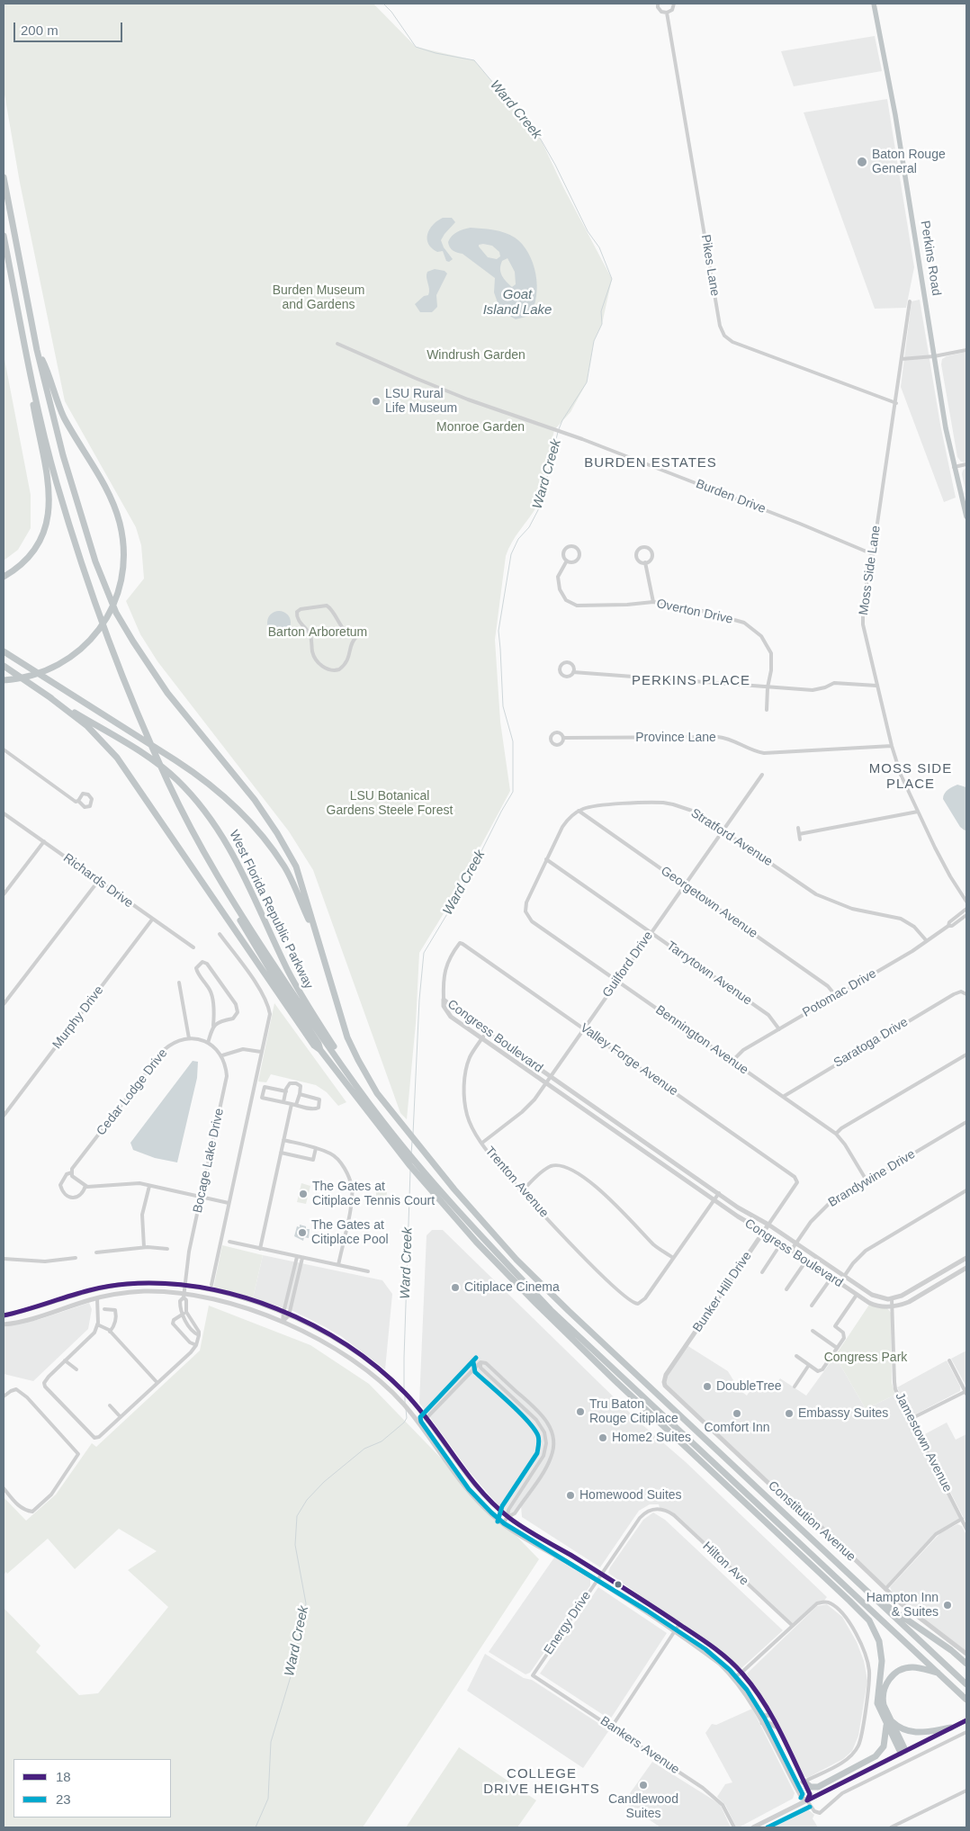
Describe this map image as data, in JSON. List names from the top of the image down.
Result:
{
  "streets": {
    "highway": ["West Florida Republic Parkway"],
    "main road": ["Perkins Road"],
    "street": [
      "Pikes Lane",
      "Burden Drive",
      "Moss Side Lane",
      "Overton Drive",
      "Province Lane",
      "Stratford Avenue",
      "Richards Drive",
      "Georgetown Avenue",
      "Guilford Drive",
      "Tarrytown Avenue",
      "Potomac Drive",
      "Murphy Drive",
      "Congress Boulevard",
      "Bennington Avenue",
      "Saratoga Drive",
      "Valley Forge Avenue",
      "Cedar Lodge Drive",
      "Bocage Lake Drive",
      "Brandywine Drive",
      "Trenton Avenue",
      "Bunker Hill Drive",
      "Jamestown Avenue",
      "Constitution Avenue",
      "Hilton Ave",
      "Energy Drive",
      "Bankers Avenue"
    ]
  },
  "crossings": [
    ["Pikes Lane", "Moss Side Lane"],
    ["Burden Drive", "Moss Side Lane"],
    ["Moss Side Lane", "Province Lane"],
    ["Stratford Avenue", "Georgetown Avenue"],
    ["Stratford Avenue", "Guilford Drive"],
    ["Stratford Avenue", "Potomac Drive"],
    ["Richards Drive", "Murphy Drive"],
    ["Georgetown Avenue", "Guilford Drive"],
    ["Georgetown Avenue", "Potomac Drive"],
    ["Guilford Drive", "Tarrytown Avenue"],
    ["Guilford Drive", "Congress Boulevard"],
    ["Guilford Drive", "Bennington Avenue"],
    ["Guilford Drive", "Valley Forge Avenue"],
    ["Guilford Drive", "Trenton Avenue"],
    ["Tarrytown Avenue", "Potomac Drive"],
    ["Tarrytown Avenue", "Bennington Avenue"],
    ["Potomac Drive", "Bennington Avenue"],
    ["Congress Boulevard", "Valley Forge Avenue"],
    ["Congress Boulevard", "Brandywine Drive"],
    ["Congress Boulevard", "Trenton Avenue"],
    ["Congress Boulevard", "Bunker Hill Drive"],
    ["Congress Boulevard", "Jamestown Avenue"],
    ["Bennington Avenue", "Saratoga Drive"],
    ["Bennington Avenue", "Brandywine Drive"],
    ["Valley Forge Avenue", "Bunker Hill Drive"],
    ["Bunker Hill Drive", "Constitution Avenue"],
    ["Hilton Ave", "Energy Drive"],
    ["Energy Drive", "Bankers Avenue"]
  ],
  "districts": [
    "BURDEN ESTATES",
    "PERKINS PLACE",
    "MOSS SIDE PLACE",
    "COLLEGE DRIVE HEIGHTS"
  ],
  "water": ["Ward Creek", "Goat Island Lake"],
  "parks": [
    "Burden Museum and Gardens",
    "Windrush Garden",
    "Monroe Garden",
    "Barton Arboretum",
    "LSU Botanical Gardens Steele Forest",
    "Congress Park"
  ],
  "places": [
    "Baton Rouge General",
    "LSU Rural Life Museum",
    "The Gates at Citiplace Tennis Court",
    "The Gates at Citiplace Pool",
    "Citiplace Cinema",
    "DoubleTree",
    "Tru Baton Rouge Citiplace",
    "Comfort Inn",
    "Embassy Suites",
    "Home2 Suites",
    "Homewood Suites",
    "Hampton Inn & Suites",
    "Candlewood Suites"
  ],
  "lines": ["transit line 18", "transit line 23"],
  "legend": ["18", "23"],
  "scale_bar": "200 m"
}
